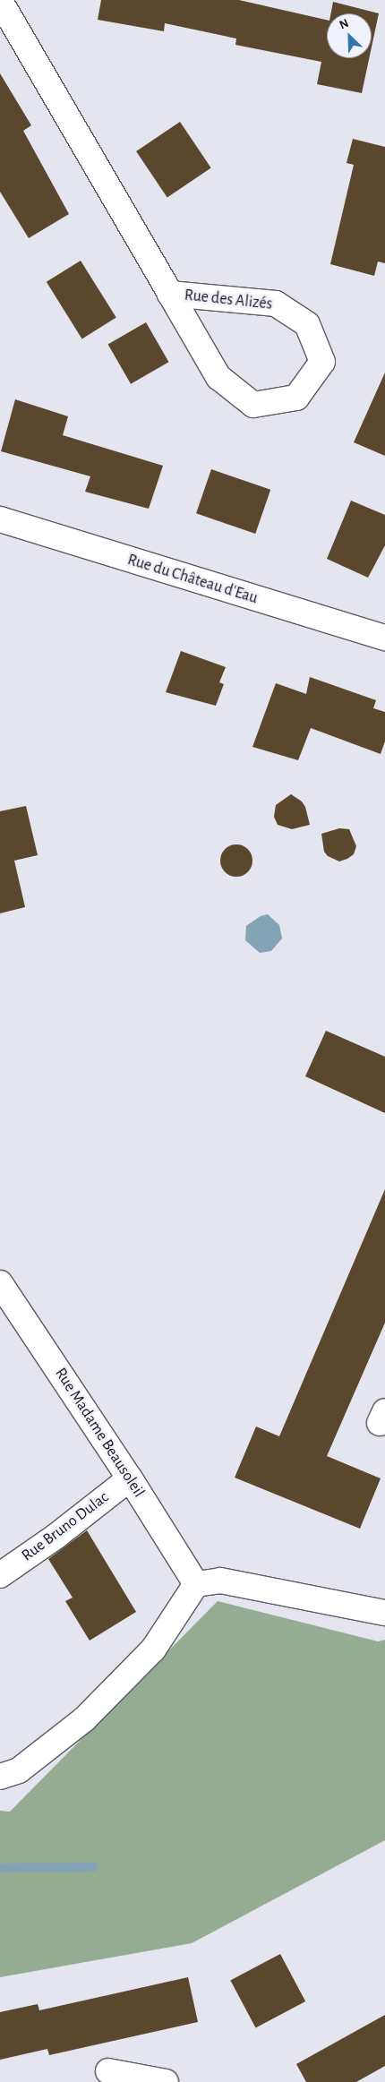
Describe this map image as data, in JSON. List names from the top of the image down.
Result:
{
  "streets": {
    "street": [
      "Rue des Alizés",
      "Rue du Château d'Eau",
      "Rue Madame Beausoleil",
      "Rue Bruno Dulac"
    ]
  },
  "crossings": [
    ["Rue Madame Beausoleil", "Rue Bruno Dulac"]
  ],
  "north": "top left"
}
